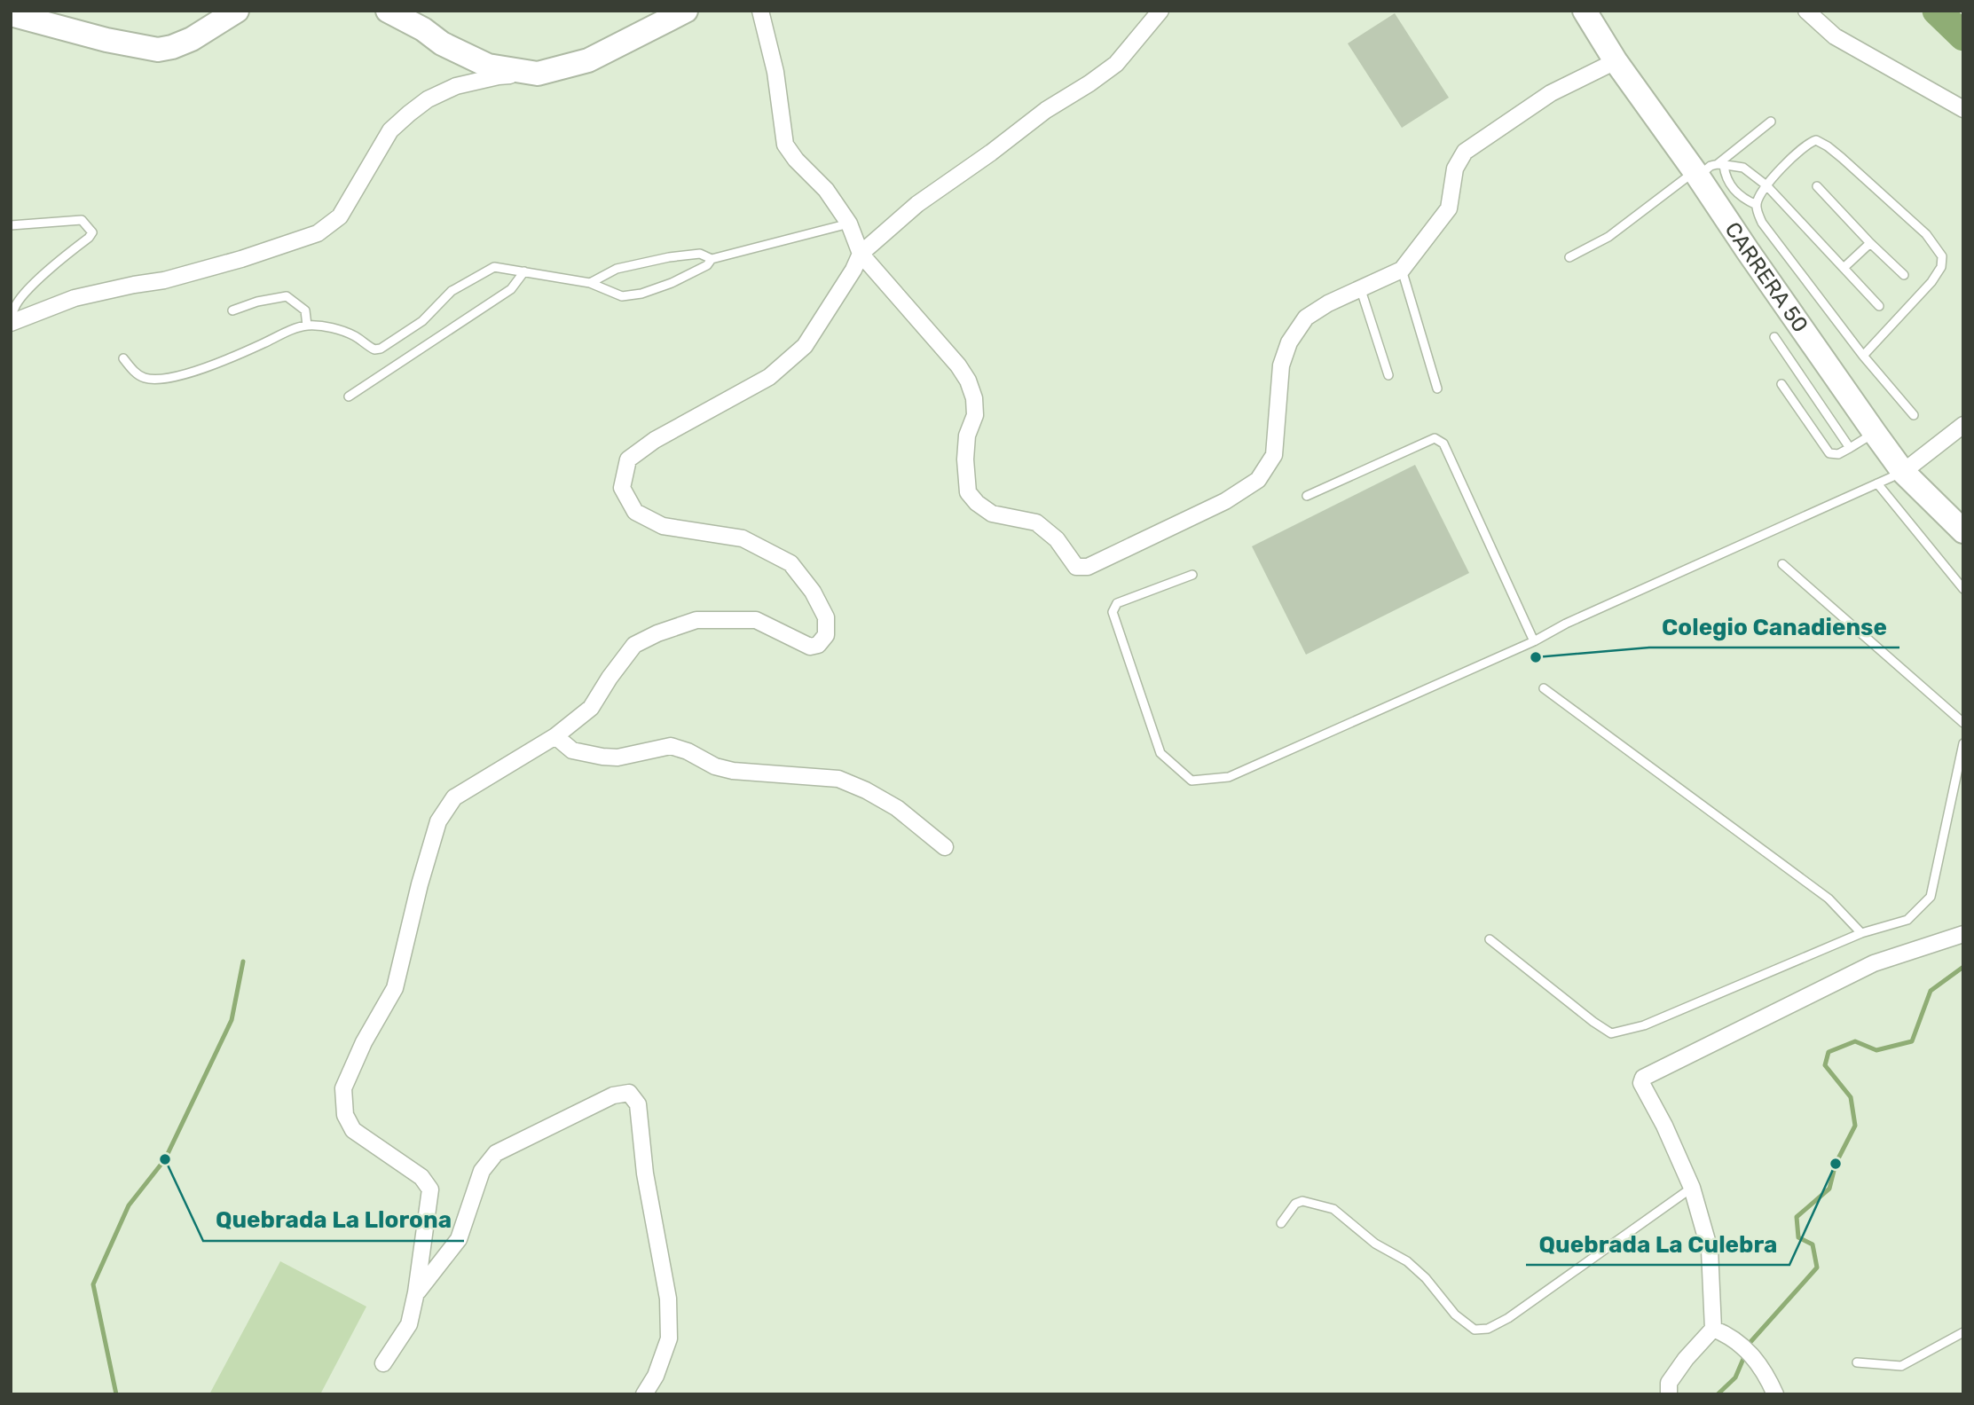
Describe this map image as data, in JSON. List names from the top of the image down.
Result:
{
  "streets": {
    "main road": ["CARRERA 50"]
  },
  "places": ["Colegio Canadiense", "Quebrada La Llorona", "Quebrada La Culebra"]
}
